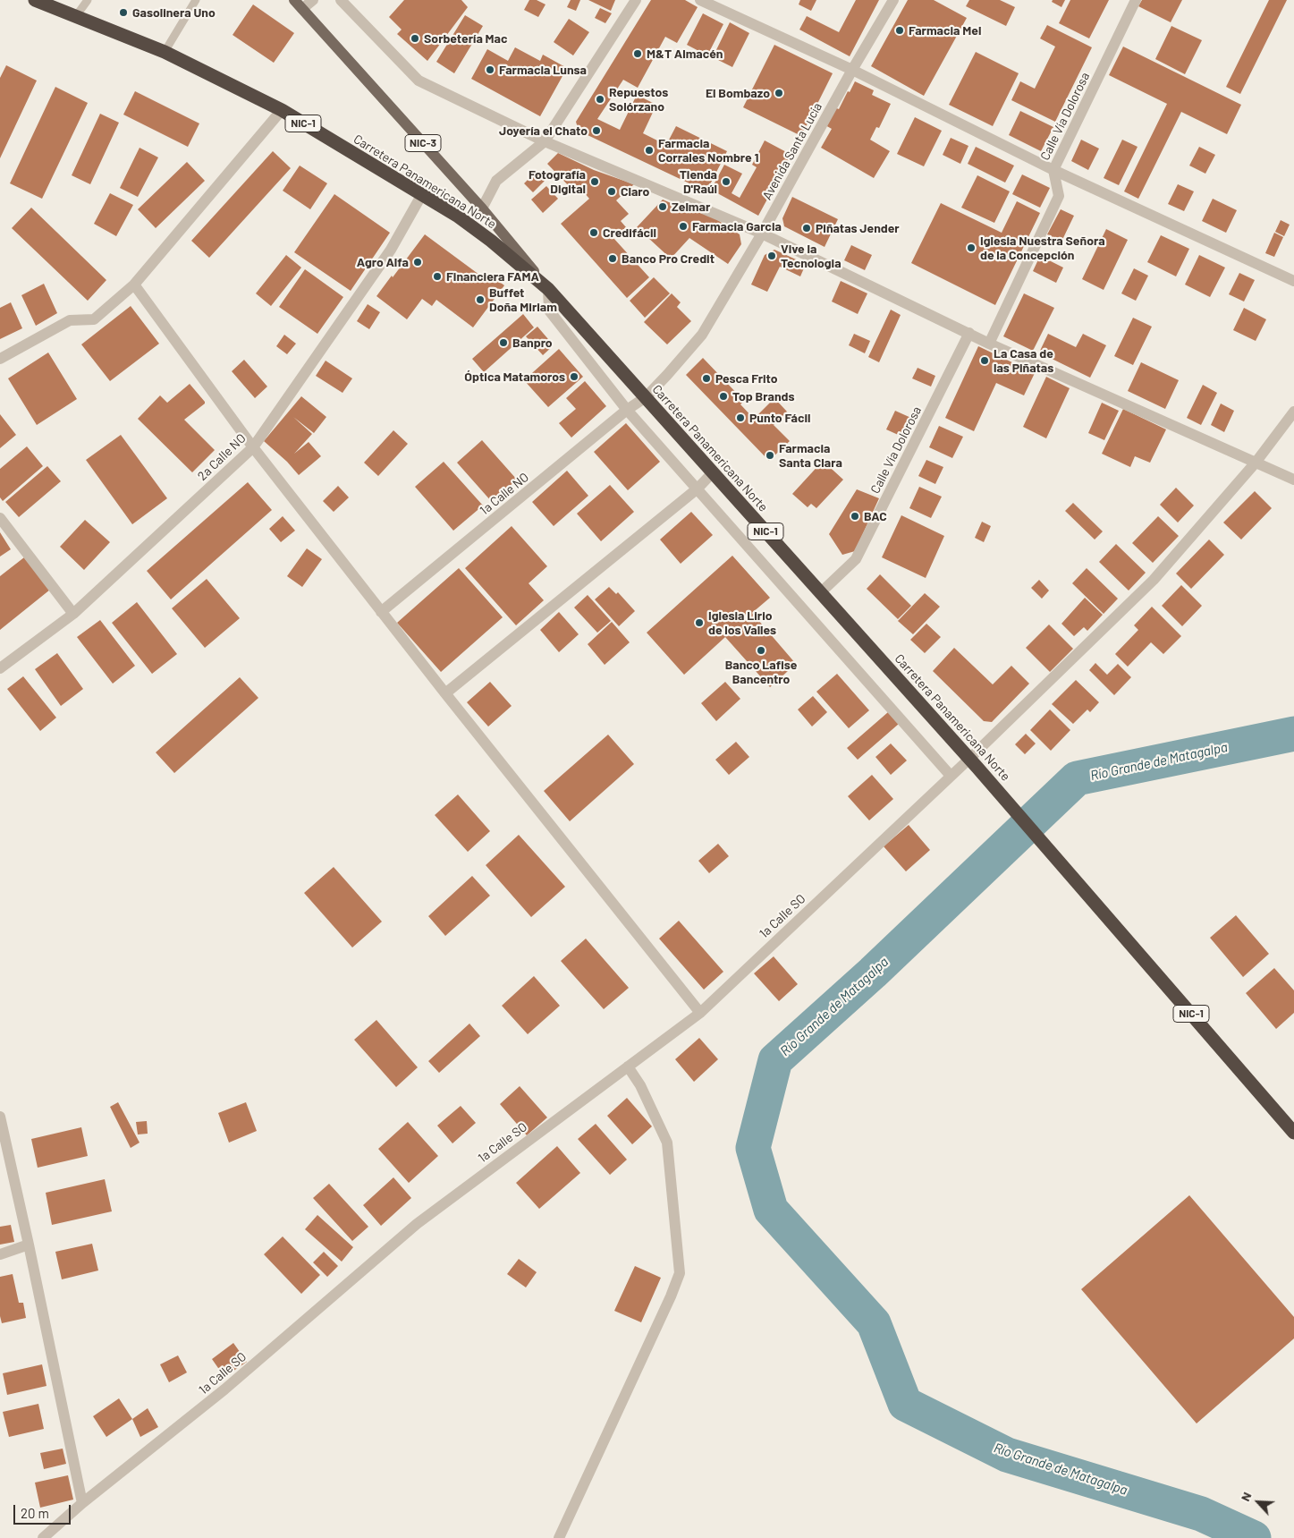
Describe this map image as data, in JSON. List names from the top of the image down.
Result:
{
  "streets": {
    "highway": ["NIC-1", "Carretera Panamericana Norte"],
    "main road": ["NIC-3"],
    "street": [
      "Calle Vía Dolorosa",
      "Avenida Santa Lucía",
      "2a Calle NO",
      "1a Calle NO",
      "1a Calle SO"
    ]
  },
  "crossings": [
    ["Calle Vía Dolorosa", "Carretera Panamericana Norte"],
    ["NIC-3", "Carretera Panamericana Norte"],
    ["Avenida Santa Lucía", "Carretera Panamericana Norte"],
    ["Avenida Santa Lucía", "1a Calle NO"],
    ["Carretera Panamericana Norte", "2a Calle NO"],
    ["Carretera Panamericana Norte", "1a Calle NO"],
    ["Carretera Panamericana Norte", "1a Calle SO"]
  ],
  "water": ["Río Grande de Matagalpa"],
  "places": [
    "Gasolinera Uno",
    "Farmacia Mel",
    "Sorbetería Mac",
    "M&T Almacén",
    "Farmacia Lunsa",
    "El Bombazo",
    "Repuestos Solórzano",
    "Joyería el Chato",
    "Farmacia Corrales Nombre 1",
    "Fotografía Digital",
    "Tienda D'Raúl",
    "Claro",
    "Zelmar",
    "Farmacia Garcia",
    "Piñatas Jender",
    "Credifácil",
    "Iglesia Nuestra Señora de la Concepción",
    "Vive la Tecnologia",
    "Banco Pro Credit",
    "Agro Alfa",
    "Financiera FAMA",
    "Buffet Doña Miriam",
    "Banpro",
    "La Casa de las Piñatas",
    "Óptica Matamoros",
    "Pesca Frito",
    "Top Brands",
    "Punto Fácil",
    "Farmacia Santa Clara",
    "BAC",
    "Iglesia Lirio de los Valles",
    "Banco Lafise Bancentro"
  ],
  "scale_bar": "20 m",
  "north": "top left"
}
